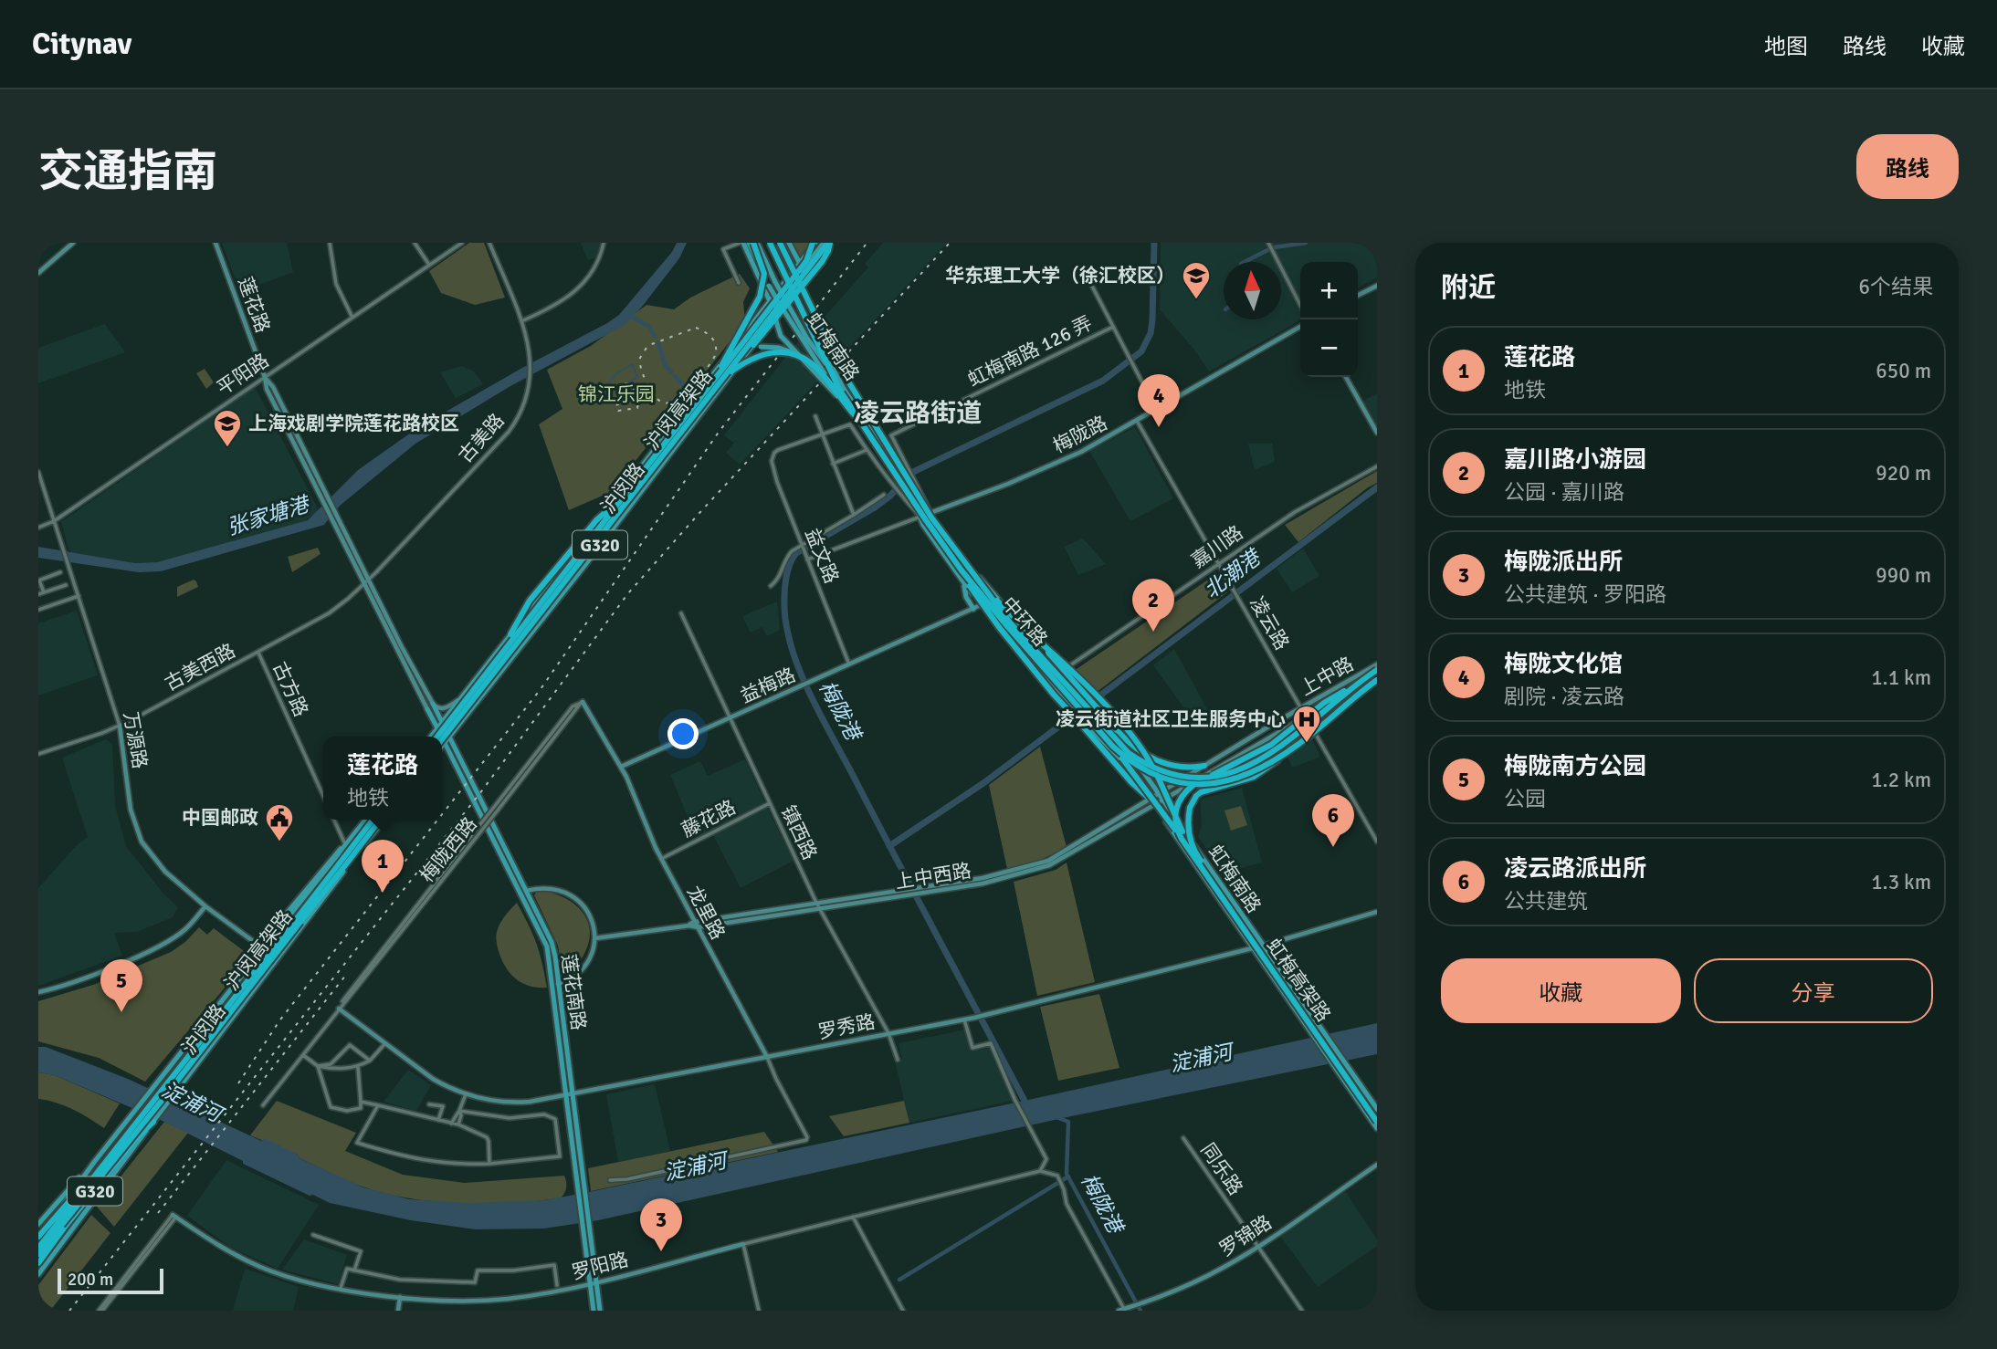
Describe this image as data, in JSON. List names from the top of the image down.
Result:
{
  "streets": {
    "highway": [
      "沪闵高架路",
      "沪闵路",
      "G320",
      "中环路",
      "虹梅高架路"
    ],
    "main road": ["虹梅南路", "莲花南路"],
    "street": [
      "莲花路",
      "虹梅南路 126 弄",
      "平阳路",
      "梅陇路",
      "古美路",
      "嘉川路",
      "益文路",
      "凌云路",
      "古美西路",
      "上中路",
      "益梅路",
      "古方路",
      "万源路",
      "藤花路",
      "镇西路",
      "梅陇西路",
      "上中西路",
      "龙里路",
      "罗秀路",
      "同乐路",
      "罗锦路",
      "罗阳路"
    ]
  },
  "crossings": [
    ["莲花路", "平阳路"],
    ["莲花路", "古美路"],
    ["莲花路", "古美西路"],
    ["莲花路", "莲花南路"],
    ["虹梅南路", "虹梅南路 126 弄"],
    ["虹梅南路", "梅陇路"],
    ["虹梅南路", "嘉川路"],
    ["虹梅南路", "中环路"],
    ["虹梅南路", "上中路"],
    ["虹梅南路", "益梅路"],
    ["虹梅南路", "上中西路"],
    ["虹梅南路", "罗秀路"],
    ["虹梅南路 126 弄", "梅陇路"],
    ["平阳路", "万源路"],
    ["沪闵高架路", "沪闵路"],
    ["梅陇路", "凌云路"],
    ["古美路", "古美西路"],
    ["沪闵路", "万源路"],
    ["沪闵路", "莲花南路"],
    ["嘉川路", "凌云路"],
    ["益文路", "益梅路"],
    ["中环路", "上中路"],
    ["中环路", "益梅路"],
    ["凌云路", "上中路"],
    ["古美西路", "古方路"],
    ["古美西路", "万源路"],
    ["上中路", "上中西路"],
    ["益梅路", "镇西路"],
    ["益梅路", "龙里路"],
    ["藤花路", "镇西路"],
    ["藤花路", "龙里路"],
    ["镇西路", "上中西路"],
    ["镇西路", "罗秀路"],
    ["梅陇西路", "龙里路"],
    ["梅陇西路", "罗秀路"],
    ["上中西路", "龙里路"],
    ["龙里路", "罗秀路"],
    ["莲花南路", "罗秀路"],
    ["莲花南路", "罗阳路"],
    ["同乐路", "罗锦路"]
  ],
  "districts": ["凌云路街道"],
  "water": [
    "张家塘港",
    "北潮港",
    "梅陇港",
    "淀浦河"
  ],
  "parks": ["锦江乐园"],
  "places": {
    "school or university": ["华东理工大学（徐汇校区）", "上海戏剧学院莲花路校区"],
    "hospital": ["凌云街道社区卫生服务中心"],
    "public building": ["中国邮政"]
  },
  "scale_bar": "200 m",
  "north": "top",
  "page": {
    "header": "Citynav",
    "nav": ["地图", "路线", "收藏"],
    "title": "交通指南",
    "buttons": [
      "路线",
      ["收藏", "分享"]
    ],
    "heading": ["附近", "6个结果"],
    "map_buttons": ["+", "−"],
    "list": [
      {
        "mark": "1",
        "name": "莲花路",
        "note": "地铁",
        "value": "650 m"
      },
      {
        "mark": "2",
        "name": "嘉川路小游园",
        "note": "公园 · 嘉川路",
        "value": "920 m"
      },
      {
        "mark": "3",
        "name": "梅陇派出所",
        "note": "公共建筑 · 罗阳路",
        "value": "990 m"
      },
      {
        "mark": "4",
        "name": "梅陇文化馆",
        "note": "剧院 · 凌云路",
        "value": "1.1 km"
      },
      {
        "mark": "5",
        "name": "梅陇南方公园",
        "note": "公园",
        "value": "1.2 km"
      },
      {
        "mark": "6",
        "name": "凌云路派出所",
        "note": "公共建筑",
        "value": "1.3 km"
      }
    ],
    "pins": [
      "4",
      "2",
      "6",
      "1",
      "5",
      "3"
    ],
    "popup": ["莲花路", "地铁"],
    "scale": "200 m"
  }
}
